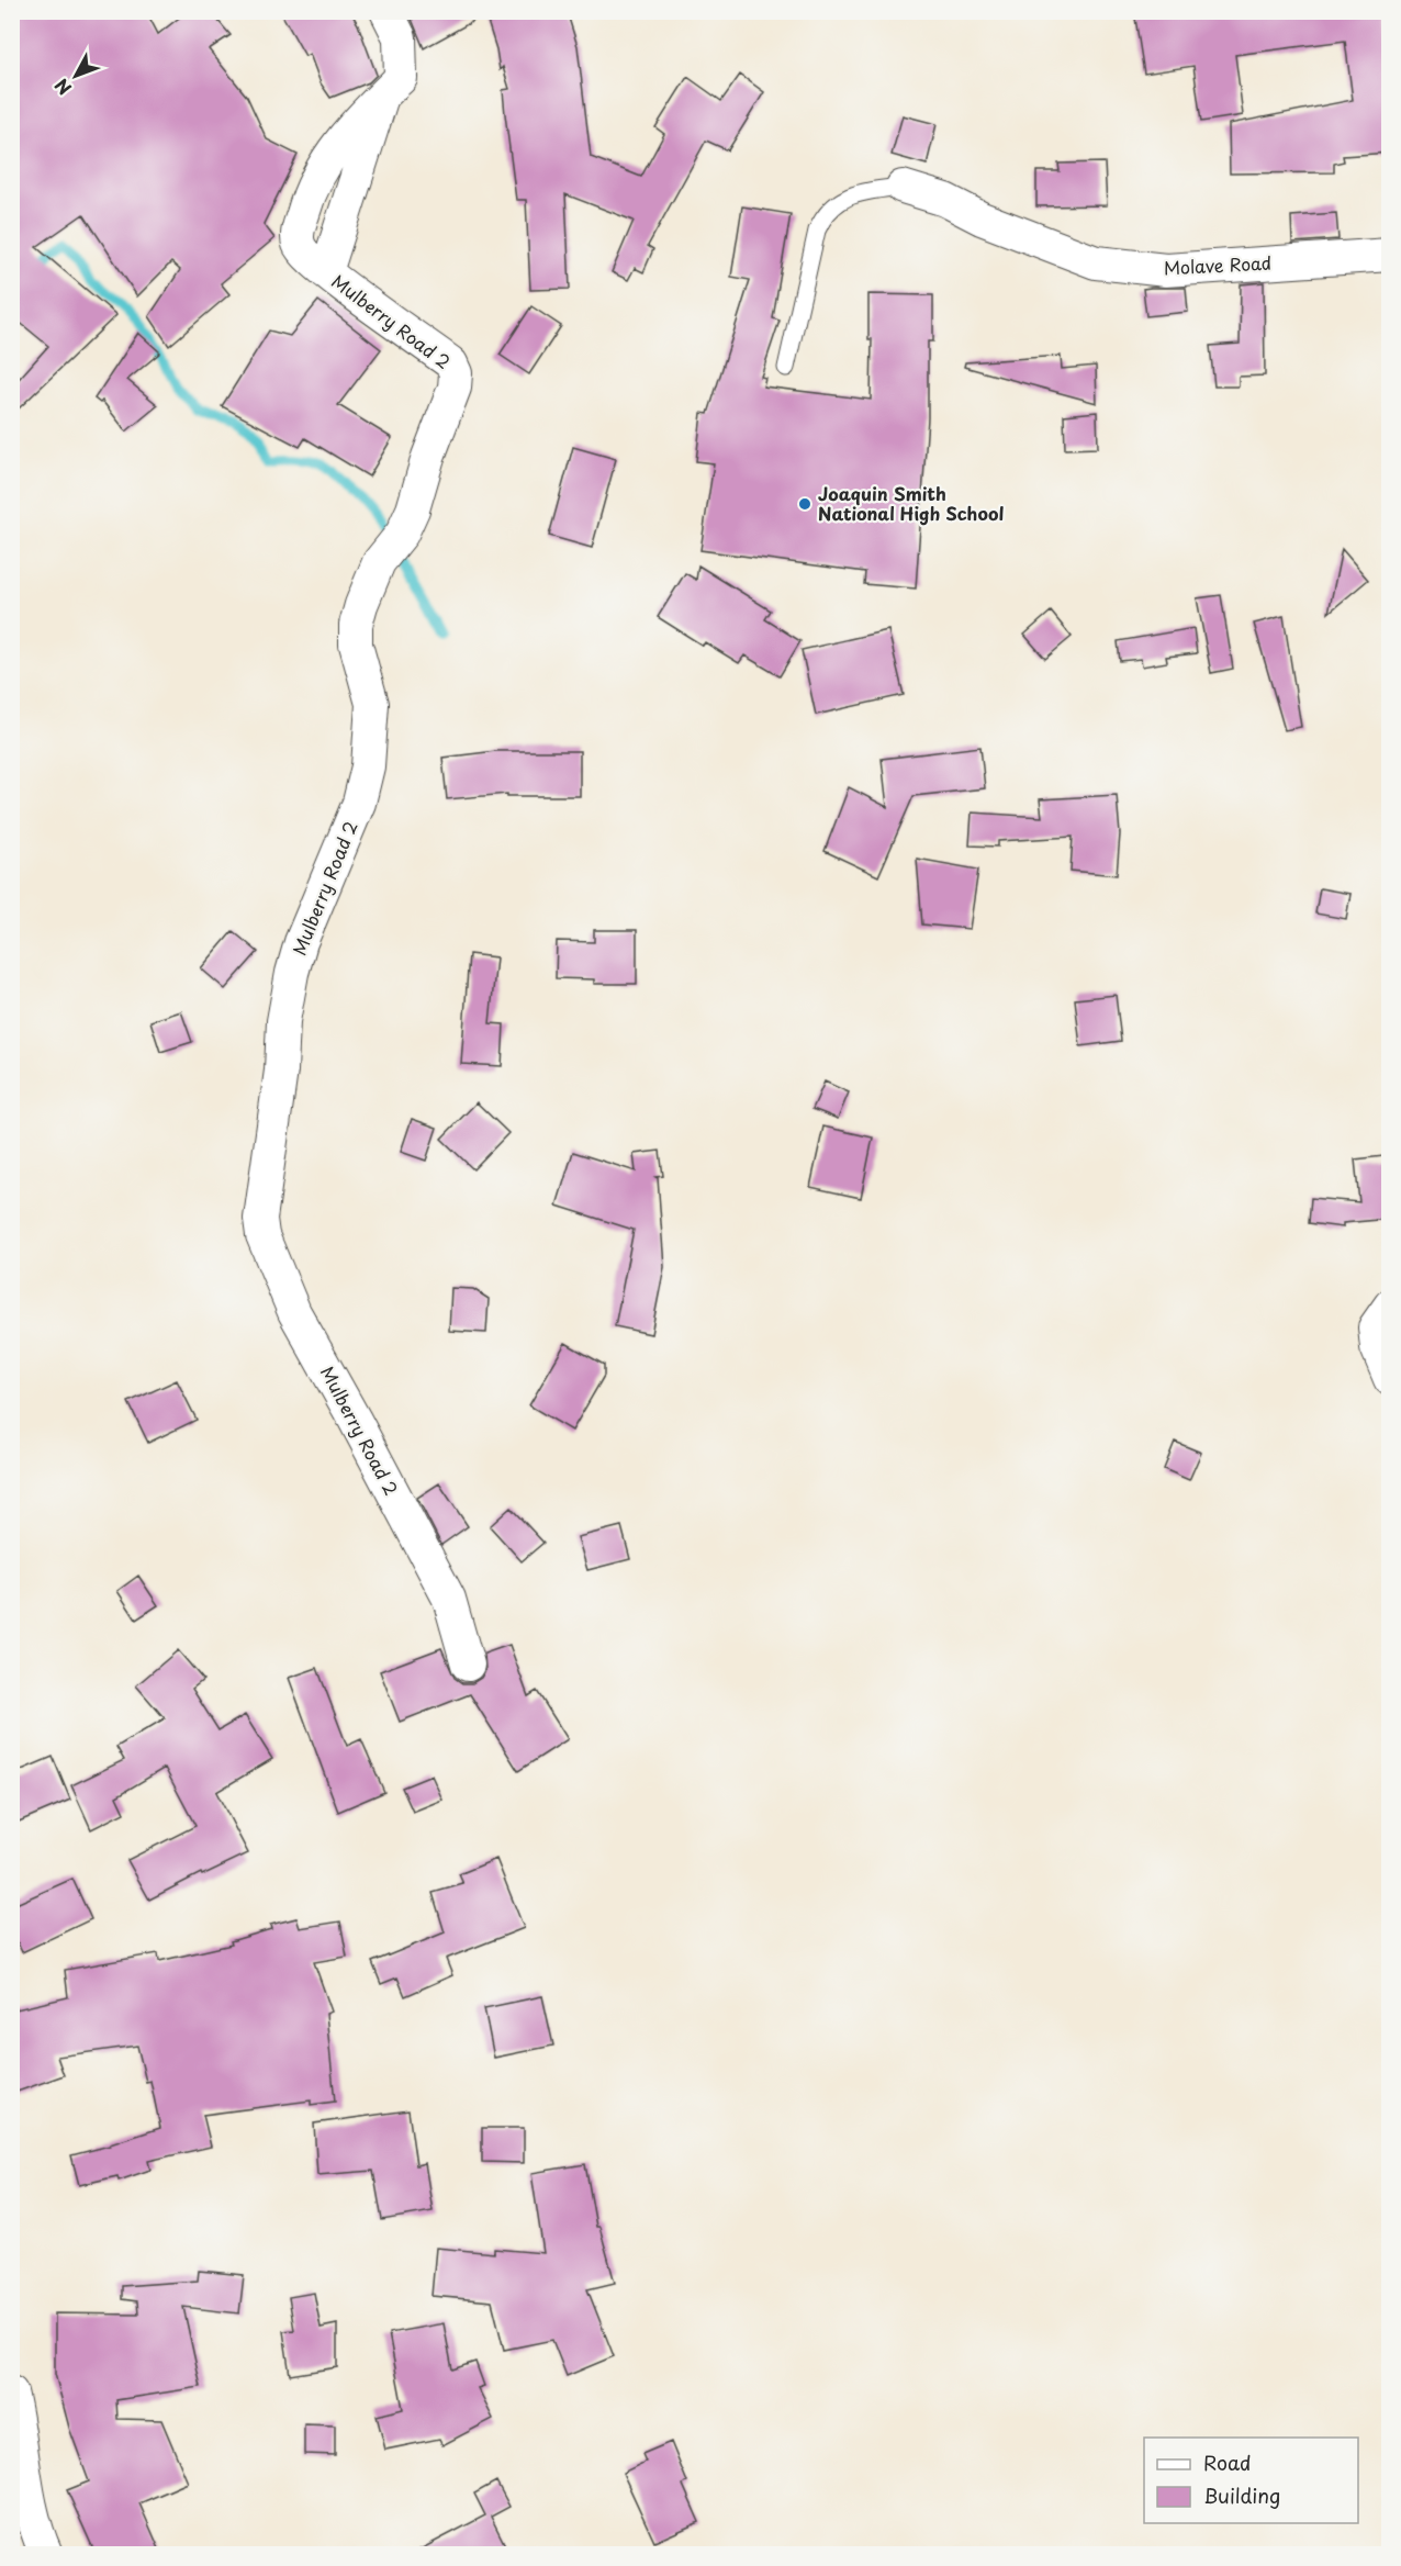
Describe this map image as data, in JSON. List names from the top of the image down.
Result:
{
  "streets": {
    "street": ["Molave Road", "Mulberry Road 2"]
  },
  "places": ["Joaquin Smith National High School"],
  "legend": ["Road", "Building"],
  "north": "bottom left"
}
